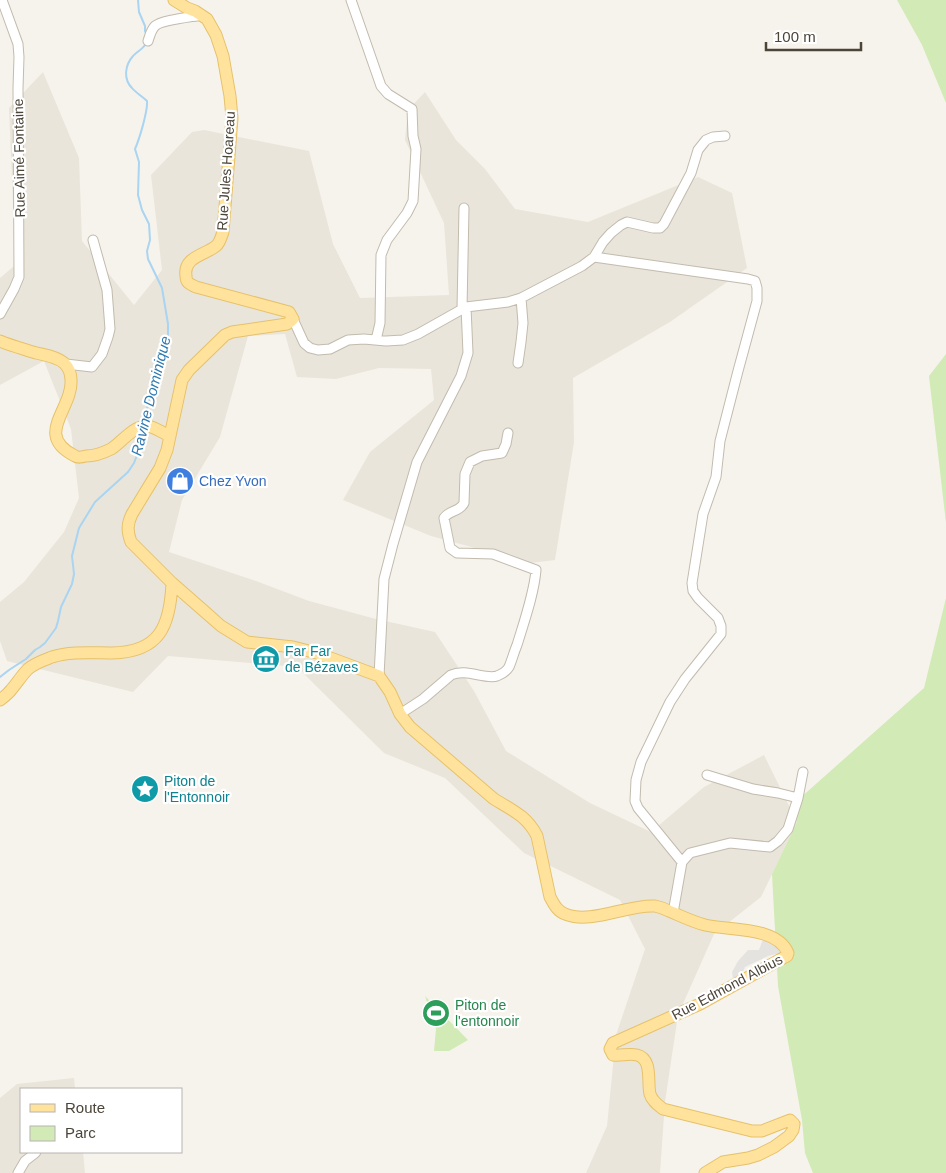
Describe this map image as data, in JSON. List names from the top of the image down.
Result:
{
  "streets": {
    "main road": ["Rue Jules Hoareau", "Rue Edmond Albius"],
    "street": ["Rue Aimé Fontaine"]
  },
  "water": ["Ravine Dominique"],
  "places": {
    "shop": ["Chez Yvon"],
    "museum": ["Far Far de Bézaves"],
    "place": ["Piton de l'Entonnoir"],
    "sports": ["Piton de l'entonnoir"]
  },
  "legend": ["Route", "Parc"],
  "scale_bar": "100 m"
}
